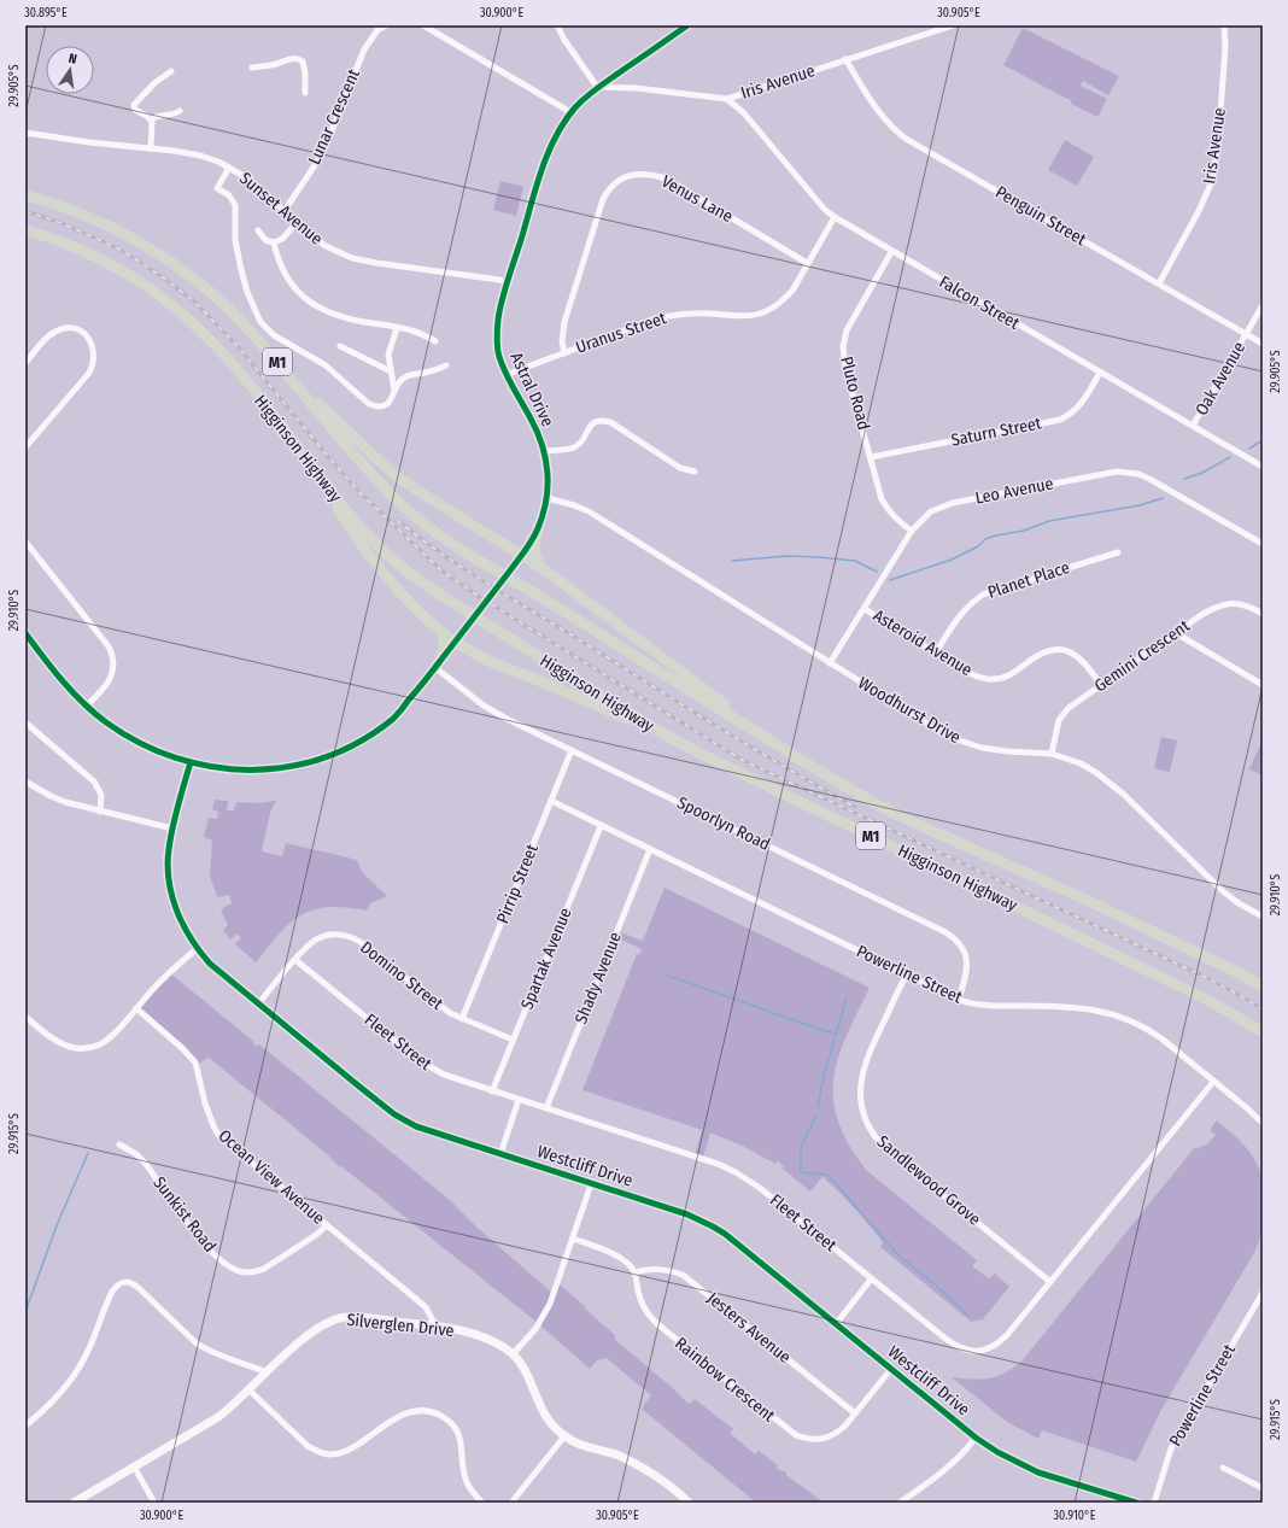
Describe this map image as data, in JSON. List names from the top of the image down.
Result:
{
  "streets": {
    "highway": ["M1", "Higginson Highway"],
    "street": [
      "Iris Avenue",
      "Lunar Crescent",
      "Venus Lane",
      "Sunset Avenue",
      "Penguin Street",
      "Falcon Street",
      "Uranus Street",
      "Oak Avenue",
      "Astral Drive",
      "Pluto Road",
      "Saturn Street",
      "Leo Avenue",
      "Planet Place",
      "Asteroid Avenue",
      "Gemini Crescent",
      "Woodhurst Drive",
      "Spoorlyn Road",
      "Pirrip Street",
      "Spartak Avenue",
      "Powerline Street",
      "Domino Street",
      "Shady Avenue",
      "Fleet Street",
      "Westcliff Drive",
      "Ocean View Avenue",
      "Sandlewood Grove",
      "Sunkist Road",
      "Silverglen Drive",
      "Jesters Avenue",
      "Rainbow Crescent"
    ]
  },
  "crossings": [
    ["Iris Avenue", "Penguin Street"],
    ["Iris Avenue", "Falcon Street"],
    ["Iris Avenue", "Astral Drive"],
    ["Lunar Crescent", "Sunset Avenue"],
    ["Venus Lane", "Uranus Street"],
    ["Sunset Avenue", "Astral Drive"],
    ["Penguin Street", "Oak Avenue"],
    ["Falcon Street", "Uranus Street"],
    ["Falcon Street", "Oak Avenue"],
    ["Falcon Street", "Pluto Road"],
    ["Falcon Street", "Saturn Street"],
    ["Uranus Street", "Astral Drive"],
    ["Astral Drive", "Woodhurst Drive"],
    ["Astral Drive", "Spoorlyn Road"],
    ["Pluto Road", "Saturn Street"],
    ["Pluto Road", "Leo Avenue"],
    ["Leo Avenue", "Asteroid Avenue"],
    ["Leo Avenue", "Woodhurst Drive"],
    ["Planet Place", "Asteroid Avenue"],
    ["Asteroid Avenue", "Gemini Crescent"],
    ["Gemini Crescent", "Woodhurst Drive"],
    ["Spoorlyn Road", "Pirrip Street"],
    ["Spoorlyn Road", "Powerline Street"],
    ["Pirrip Street", "Powerline Street"],
    ["Pirrip Street", "Domino Street"],
    ["Spartak Avenue", "Powerline Street"],
    ["Spartak Avenue", "Domino Street"],
    ["Spartak Avenue", "Fleet Street"],
    ["Powerline Street", "Shady Avenue"],
    ["Powerline Street", "Fleet Street"],
    ["Powerline Street", "Sandlewood Grove"],
    ["Domino Street", "Fleet Street"],
    ["Domino Street", "Westcliff Drive"],
    ["Shady Avenue", "Fleet Street"],
    ["Fleet Street", "Sandlewood Grove"],
    ["Westcliff Drive", "Rainbow Crescent"],
    ["Ocean View Avenue", "Sunkist Road"],
    ["Ocean View Avenue", "Silverglen Drive"],
    ["Jesters Avenue", "Rainbow Crescent"]
  ],
  "north": "top",
  "coordinates": [
    "30.895°E",
    "30.900°E",
    "30.905°E",
    "29.905°S",
    "29.910°S",
    "29.915°S",
    "30.910°E"
  ]
}
